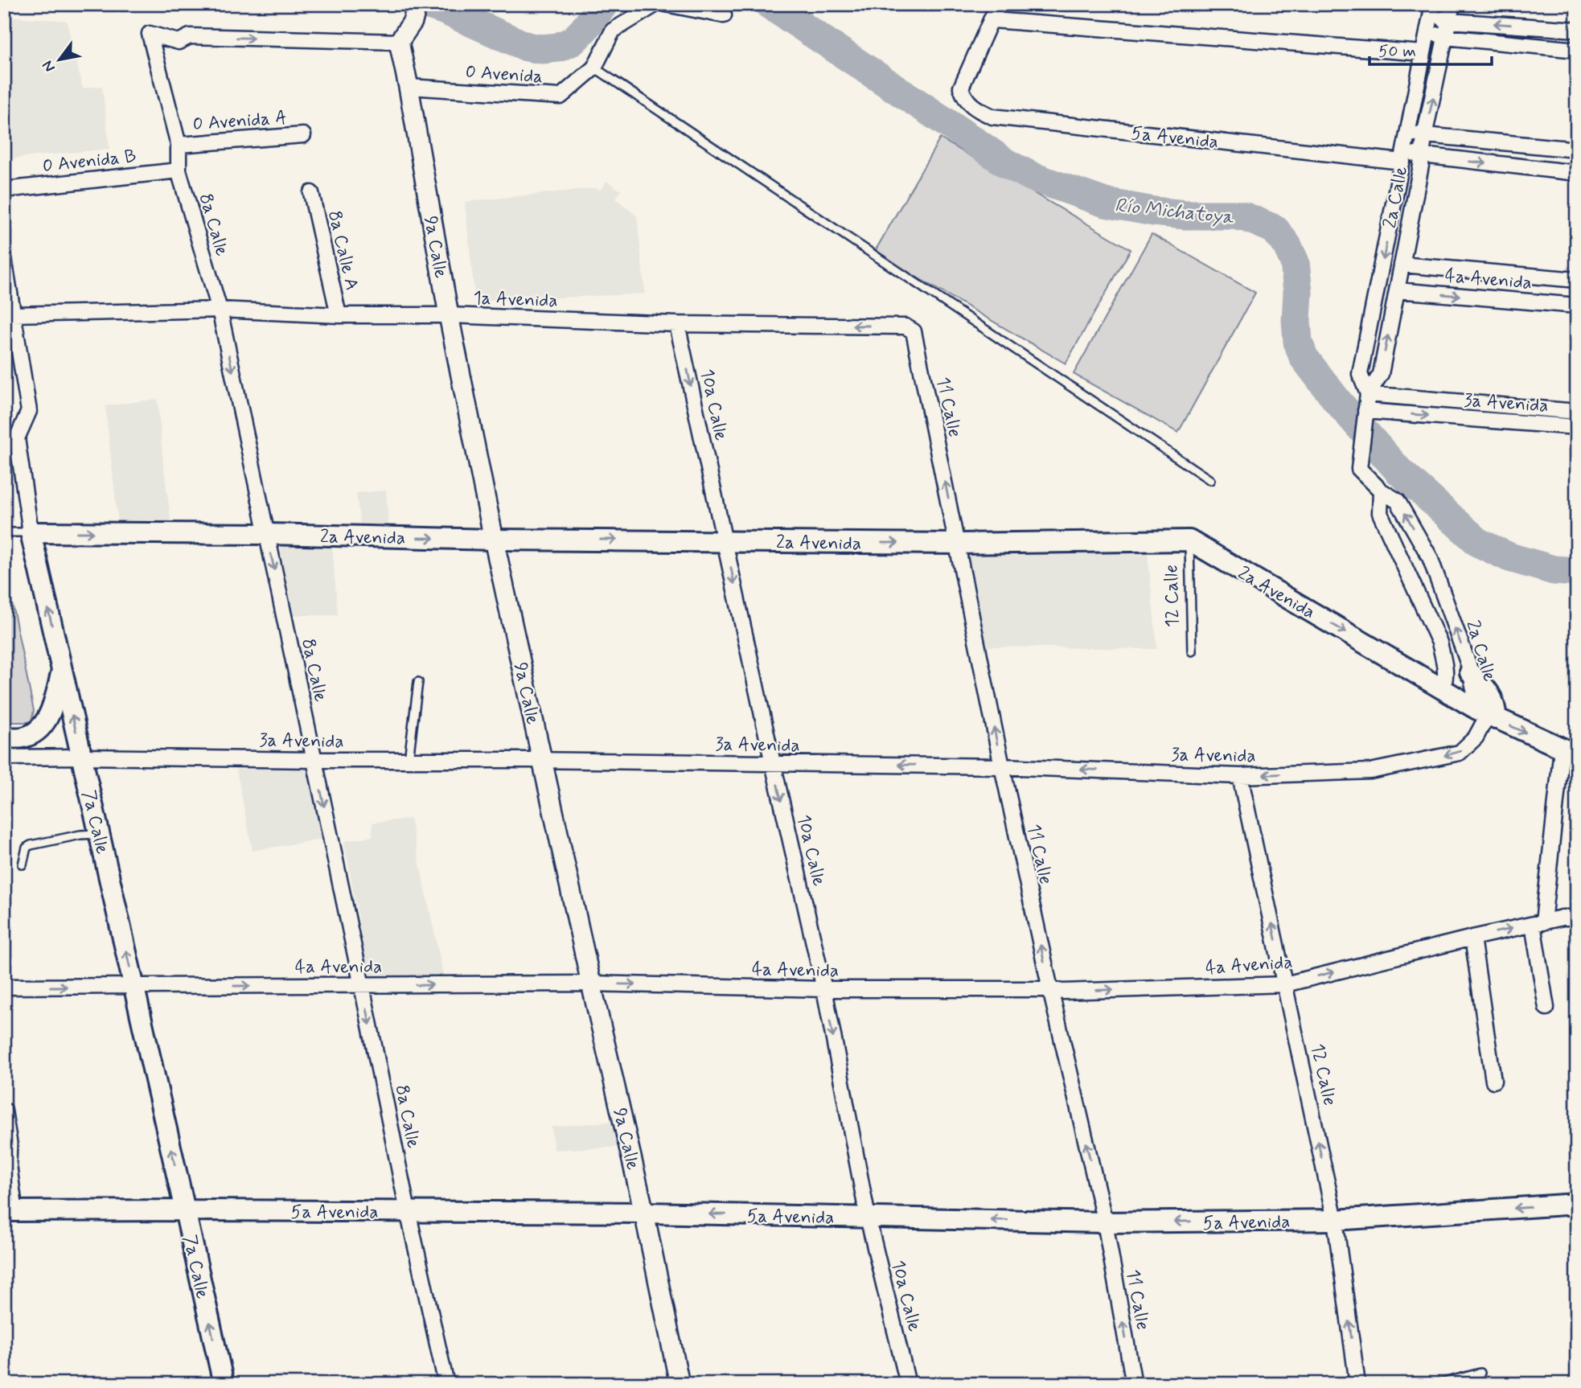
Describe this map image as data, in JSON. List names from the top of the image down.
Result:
{
  "streets": {
    "main road": ["5a Avenida", "2a Avenida", "7a Calle"],
    "street": [
      "0 Avenida",
      "0 Avenida A",
      "0 Avenida B",
      "2a Calle",
      "8a Calle",
      "9a Calle",
      "8a Calle A",
      "4a Avenida",
      "1a Avenida",
      "3a Avenida",
      "10a Calle",
      "11 Calle",
      "12 Calle"
    ]
  },
  "crossings": [
    ["0 Avenida", "9a Calle"],
    ["0 Avenida A", "8a Calle"],
    ["5a Avenida", "2a Calle"],
    ["5a Avenida", "8a Calle"],
    ["5a Avenida", "9a Calle"],
    ["5a Avenida", "10a Calle"],
    ["5a Avenida", "11 Calle"],
    ["5a Avenida", "12 Calle"],
    ["5a Avenida", "7a Calle"],
    ["0 Avenida B", "8a Calle"],
    ["2a Calle", "4a Avenida"],
    ["2a Calle", "3a Avenida"],
    ["8a Calle", "9a Calle"],
    ["8a Calle", "4a Avenida"],
    ["8a Calle", "1a Avenida"],
    ["8a Calle", "3a Avenida"],
    ["8a Calle", "2a Avenida"],
    ["9a Calle", "4a Avenida"],
    ["9a Calle", "1a Avenida"],
    ["9a Calle", "3a Avenida"],
    ["9a Calle", "2a Avenida"],
    ["8a Calle A", "1a Avenida"],
    ["4a Avenida", "10a Calle"],
    ["4a Avenida", "11 Calle"],
    ["4a Avenida", "12 Calle"],
    ["4a Avenida", "7a Calle"],
    ["1a Avenida", "10a Calle"],
    ["1a Avenida", "11 Calle"],
    ["1a Avenida", "7a Calle"],
    ["3a Avenida", "10a Calle"],
    ["3a Avenida", "11 Calle"],
    ["3a Avenida", "2a Avenida"],
    ["3a Avenida", "12 Calle"],
    ["3a Avenida", "7a Calle"],
    ["10a Calle", "2a Avenida"],
    ["11 Calle", "2a Avenida"],
    ["2a Avenida", "12 Calle"],
    ["2a Avenida", "7a Calle"]
  ],
  "one_way": [
    "4a Avenida",
    "10a Calle",
    "11 Calle",
    "2a Avenida",
    "12 Calle",
    "7a Calle"
  ],
  "water": ["Río Michatoya"],
  "scale_bar": "50 m",
  "north": "bottom left"
}
